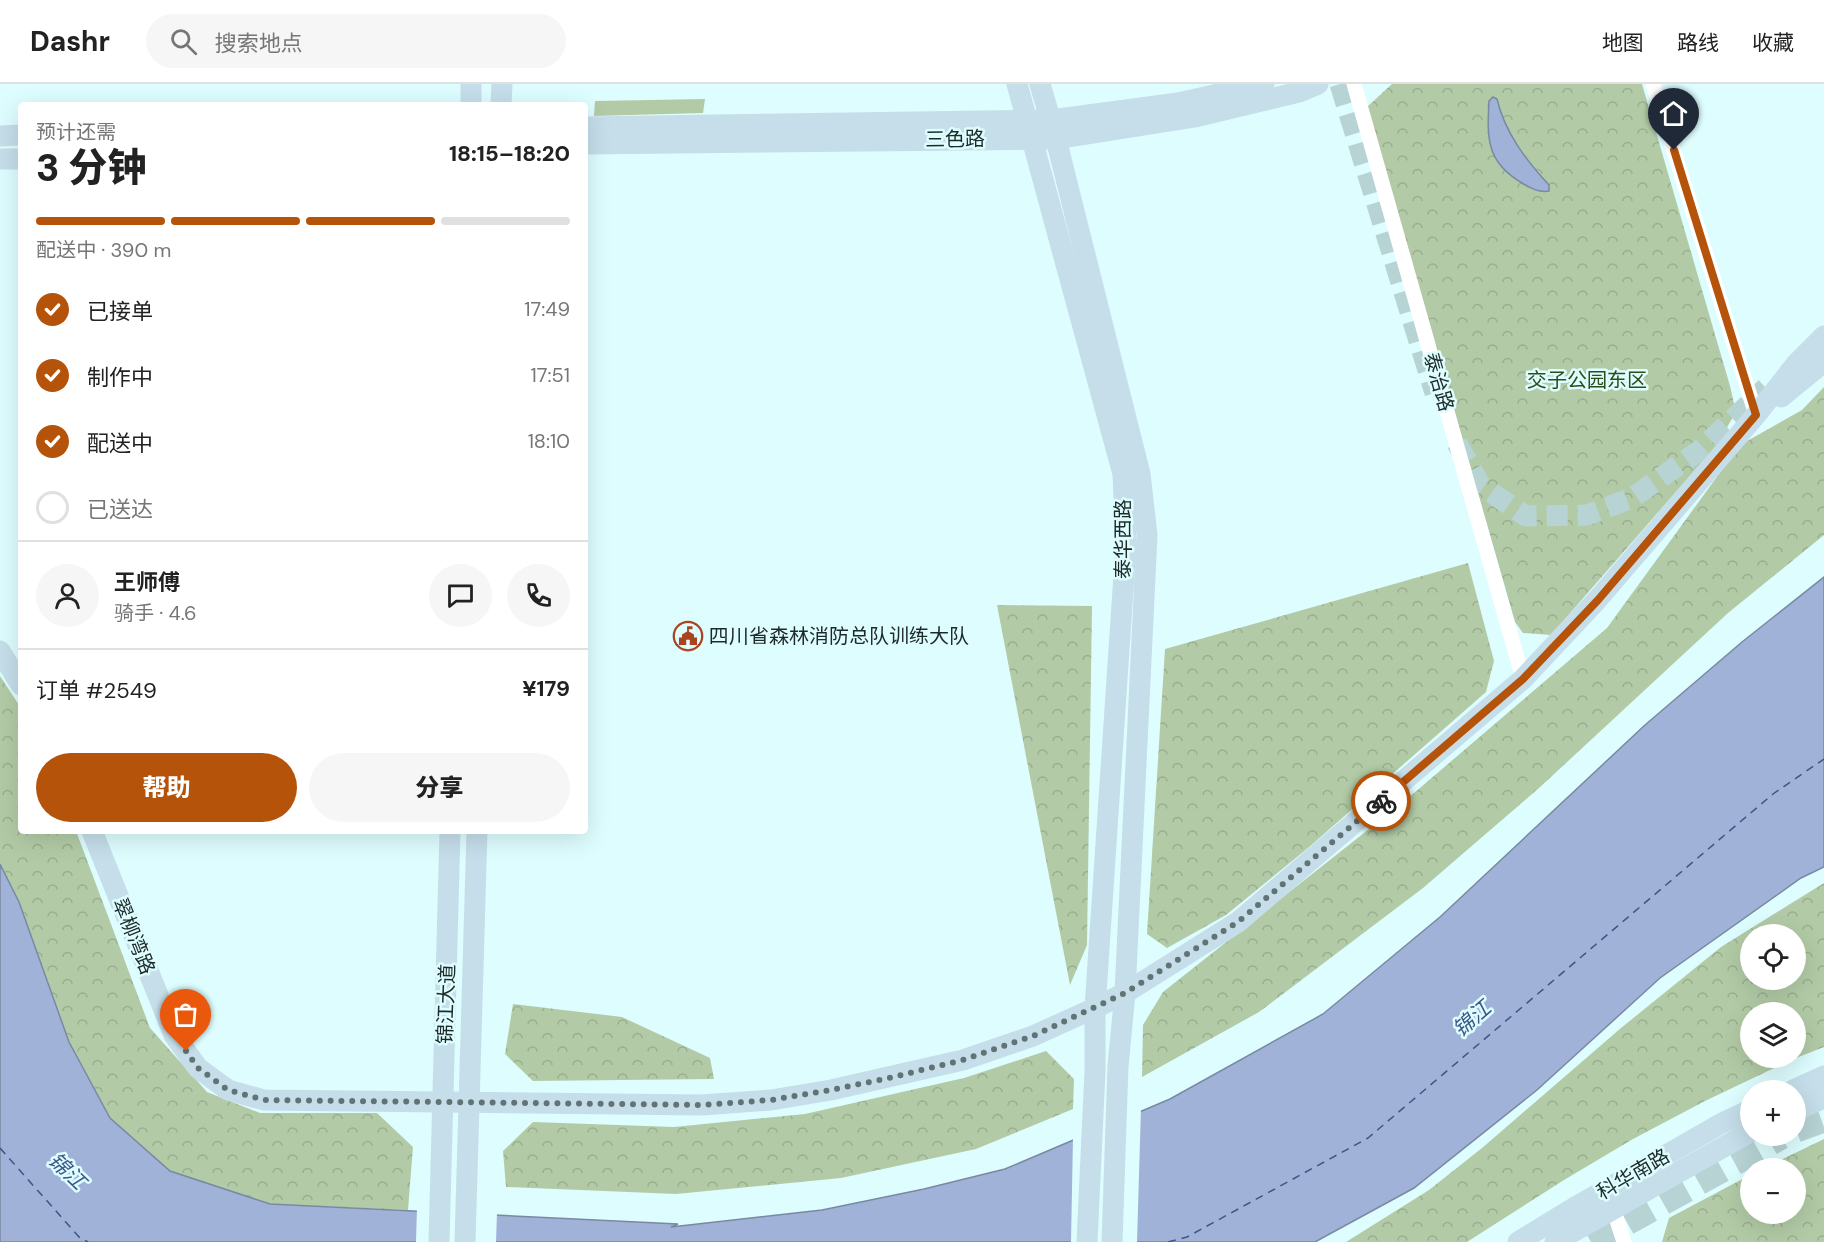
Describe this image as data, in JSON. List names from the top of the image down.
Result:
{
  "streets": {
    "street": [
      "三色路",
      "泰治路",
      "泰华西路",
      "翠柳湾路",
      "锦江大道",
      "科华南路"
    ]
  },
  "crossings": [
    ["三色路", "泰华西路"],
    ["泰治路", "翠柳湾路"],
    ["泰华西路", "翠柳湾路"],
    ["翠柳湾路", "锦江大道"]
  ],
  "water": ["锦江"],
  "parks": ["交子公园东区"],
  "places": {
    "public building": ["四川省森林消防总队训练大队"]
  },
  "page": {
    "header": "Dashr",
    "search": "搜索地点",
    "nav": ["地图", "路线", "收藏"],
    "heading": ["3 分钟", "预计还需", "18:15–18:20"],
    "panel": [
      "王师傅",
      "骑手 · 4.6",
      "订单 #2549",
      "¥179"
    ],
    "bar": "配送中 · 390 m",
    "list": [
      ["已接单", "17:49"],
      ["制作中", "17:51"],
      ["配送中", "18:10"],
      "已送达"
    ],
    "buttons": ["帮助", "分享"],
    "map_buttons": ["+", "−"]
  }
}
